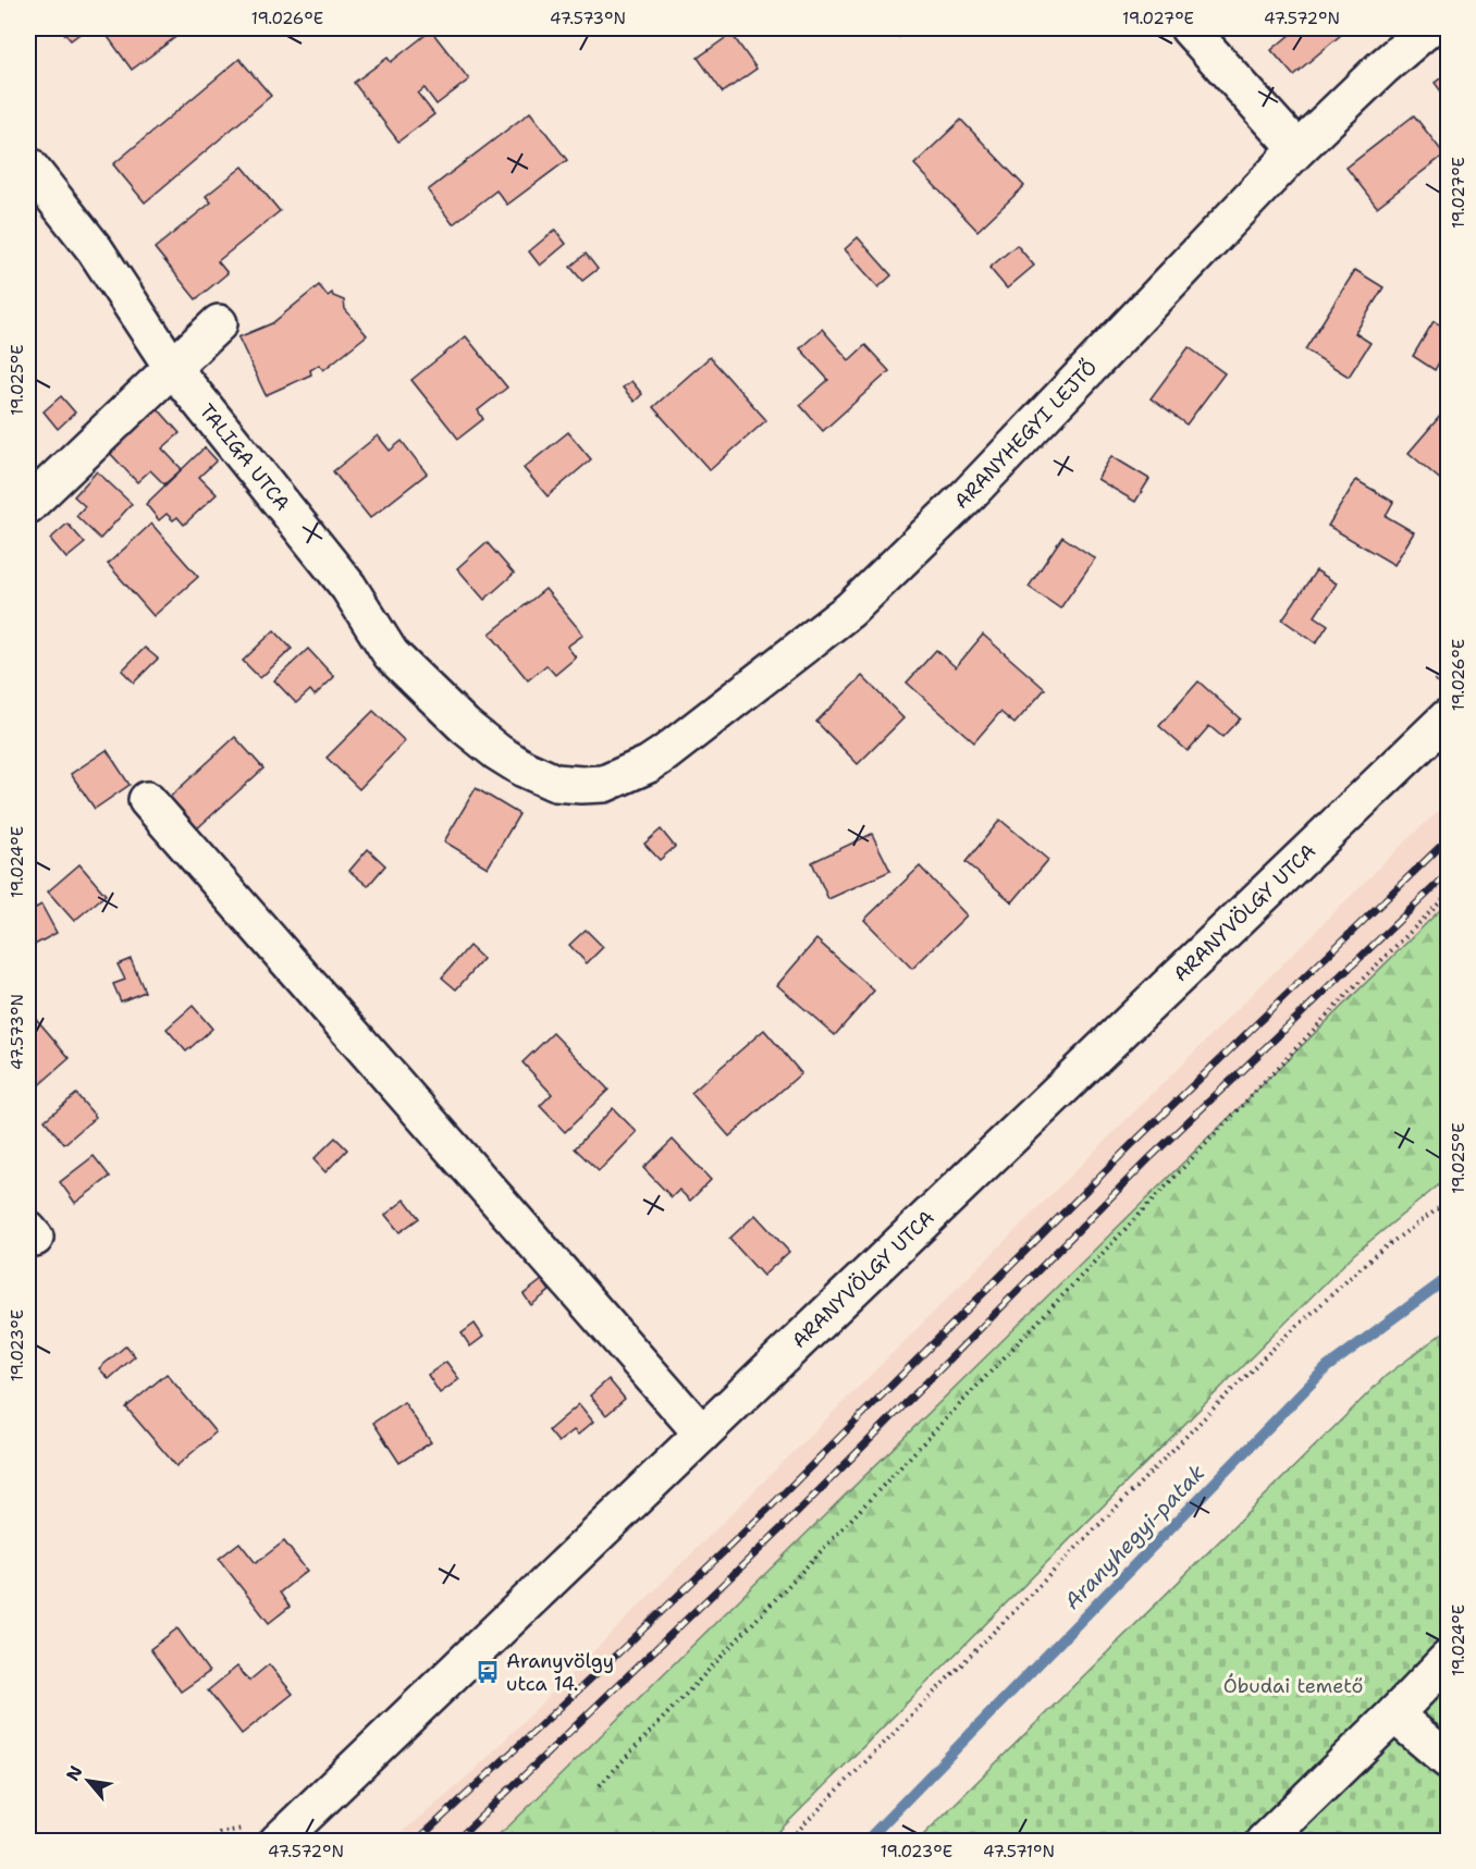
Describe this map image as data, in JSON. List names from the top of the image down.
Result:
{
  "streets": {
    "street": ["ARANYHEGYI LEJTŐ", "TALIGA UTCA", "ARANYVÖLGY UTCA"]
  },
  "crossings": [
    ["ARANYHEGYI LEJTŐ", "TALIGA UTCA"]
  ],
  "water": ["Aranyhegyi-patak"],
  "parks": ["Óbudai temető"],
  "places": {
    "bus stop": ["Aranyvölgy utca 14."]
  },
  "north": "top left",
  "coordinates": [
    "19.026°E",
    "47.573°N",
    "19.027°E",
    "47.572°N",
    "19.025°E",
    "19.024°E",
    "19.023°E",
    "47.571°N"
  ]
}
